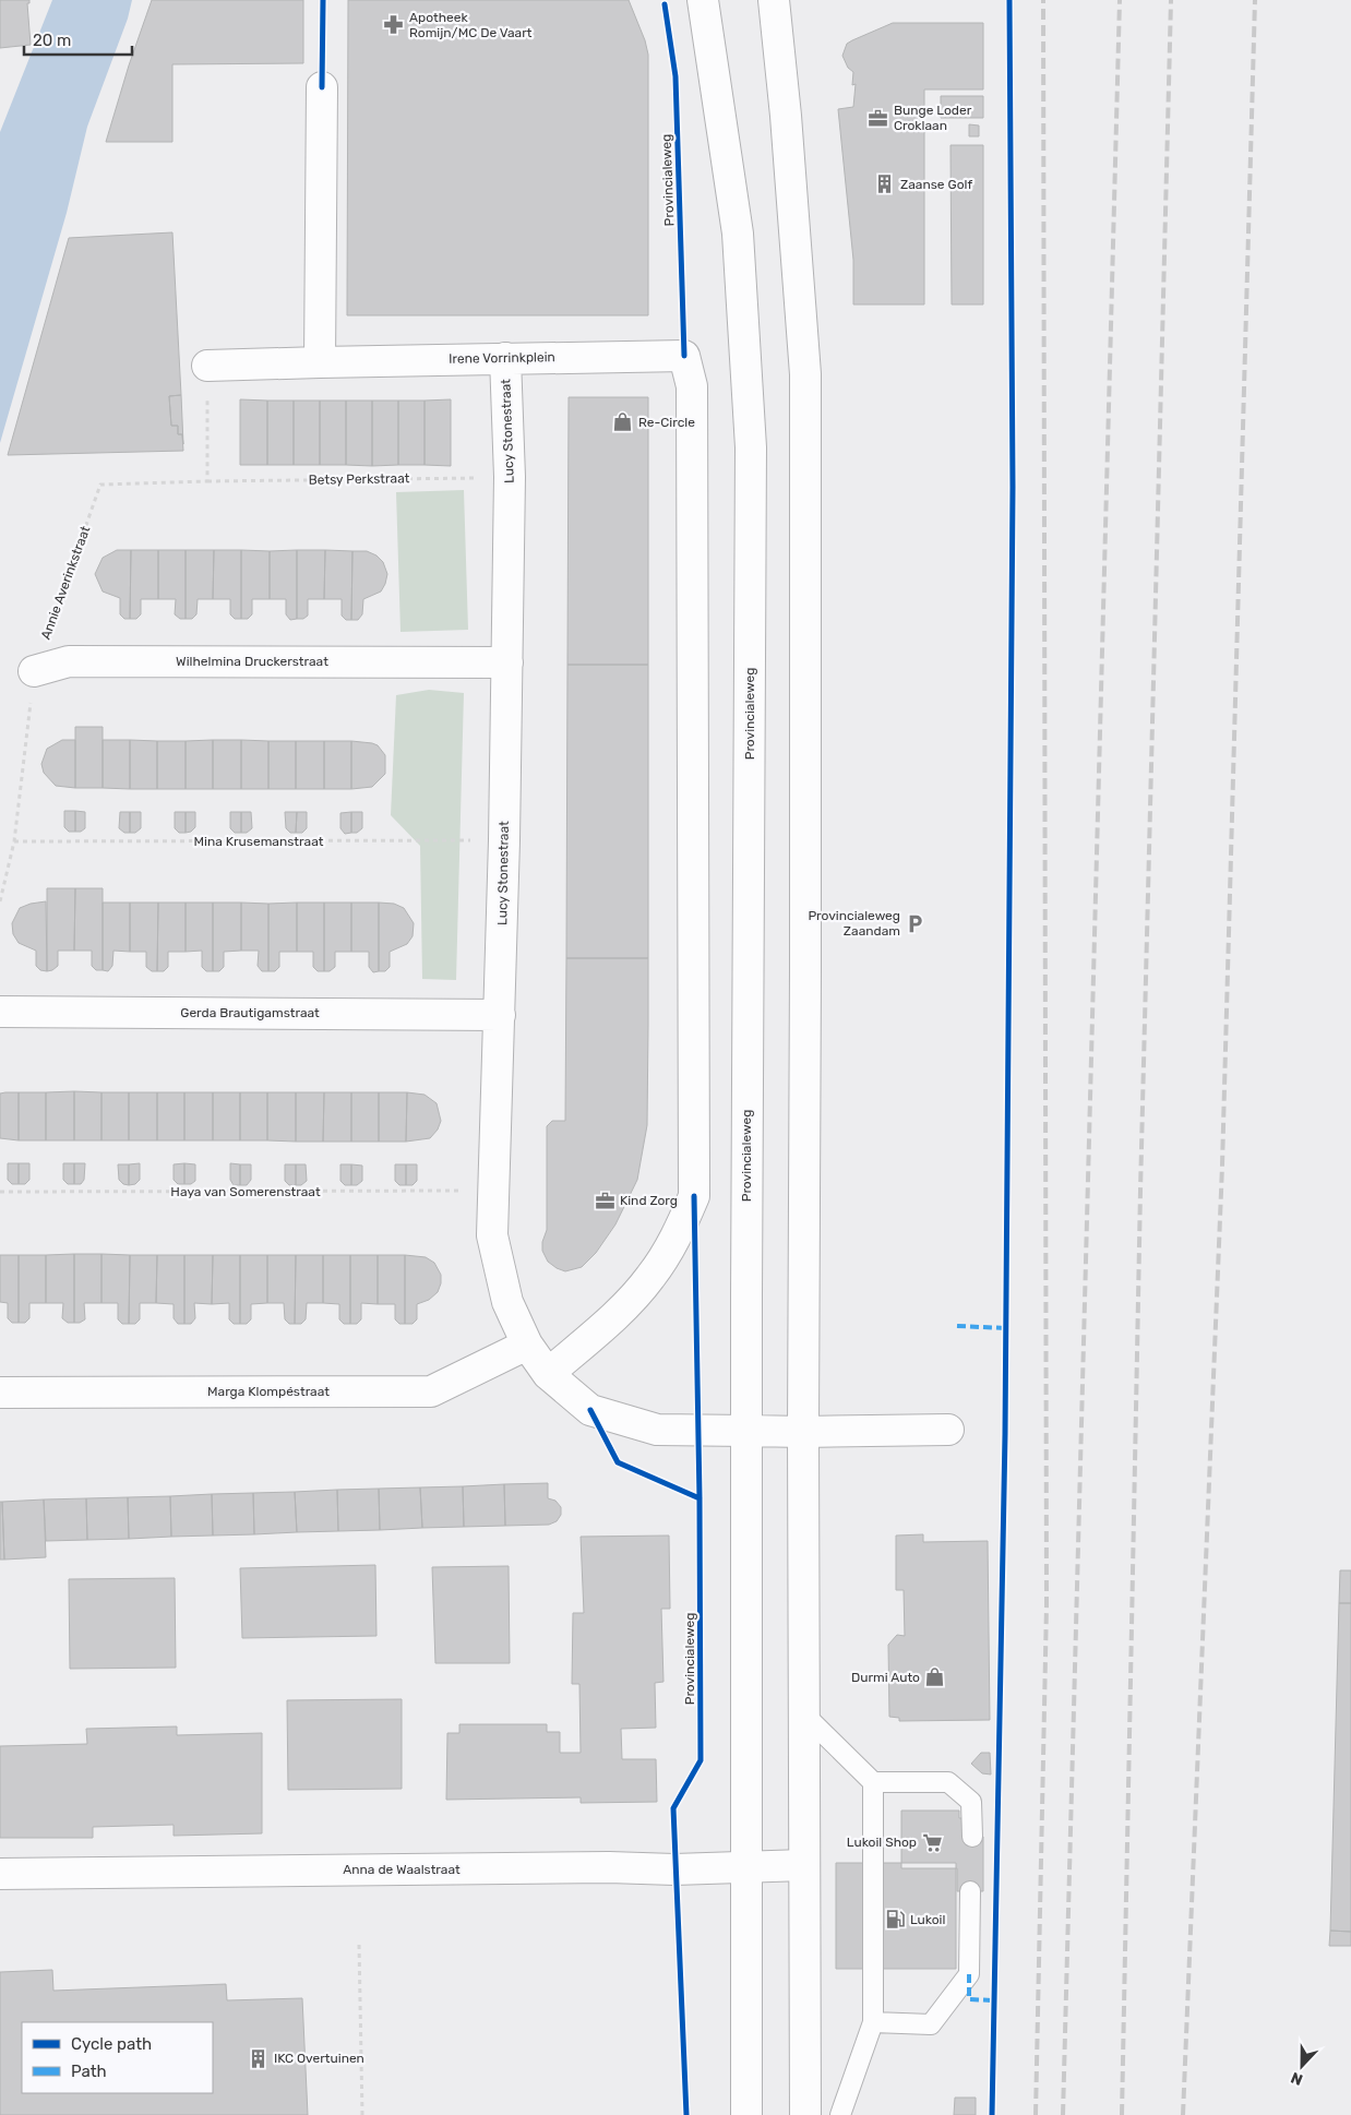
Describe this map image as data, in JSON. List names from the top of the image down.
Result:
{
  "streets": {
    "street": [
      "Provincialeweg",
      "Irene Vorrinkplein",
      "Lucy Stonestraat",
      "Wilhelmina Druckerstraat",
      "Gerda Brautigamstraat",
      "Marga Klompéstraat",
      "Anna de Waalstraat"
    ],
    "path": [
      "Betsy Perkstraat",
      "Annie Averinkstraat",
      "Mina Krusemanstraat",
      "Haya van Somerenstraat"
    ]
  },
  "crossings": [
    ["Provincialeweg", "Anna de Waalstraat"],
    ["Irene Vorrinkplein", "Lucy Stonestraat"],
    ["Lucy Stonestraat", "Betsy Perkstraat"],
    ["Lucy Stonestraat", "Wilhelmina Druckerstraat"],
    ["Lucy Stonestraat", "Mina Krusemanstraat"],
    ["Lucy Stonestraat", "Gerda Brautigamstraat"],
    ["Lucy Stonestraat", "Haya van Somerenstraat"],
    ["Lucy Stonestraat", "Marga Klompéstraat"],
    ["Betsy Perkstraat", "Annie Averinkstraat"],
    ["Annie Averinkstraat", "Wilhelmina Druckerstraat"],
    ["Annie Averinkstraat", "Mina Krusemanstraat"]
  ],
  "places": {
    "pharmacy": ["Apotheek Romijn/MC De Vaart"],
    "office": ["Bunge Loder Croklaan", "Kind Zorg"],
    "building": ["Zaanse Golf", "IKC Overtuinen"],
    "shop": ["Re-Circle", "Durmi Auto"],
    "parking": ["Provincialeweg Zaandam"],
    "supermarket": ["Lukoil Shop"],
    "fuel station": ["Lukoil"]
  },
  "legend": ["Cycle path", "Path"],
  "scale_bar": "20 m",
  "north": "bottom"
}
